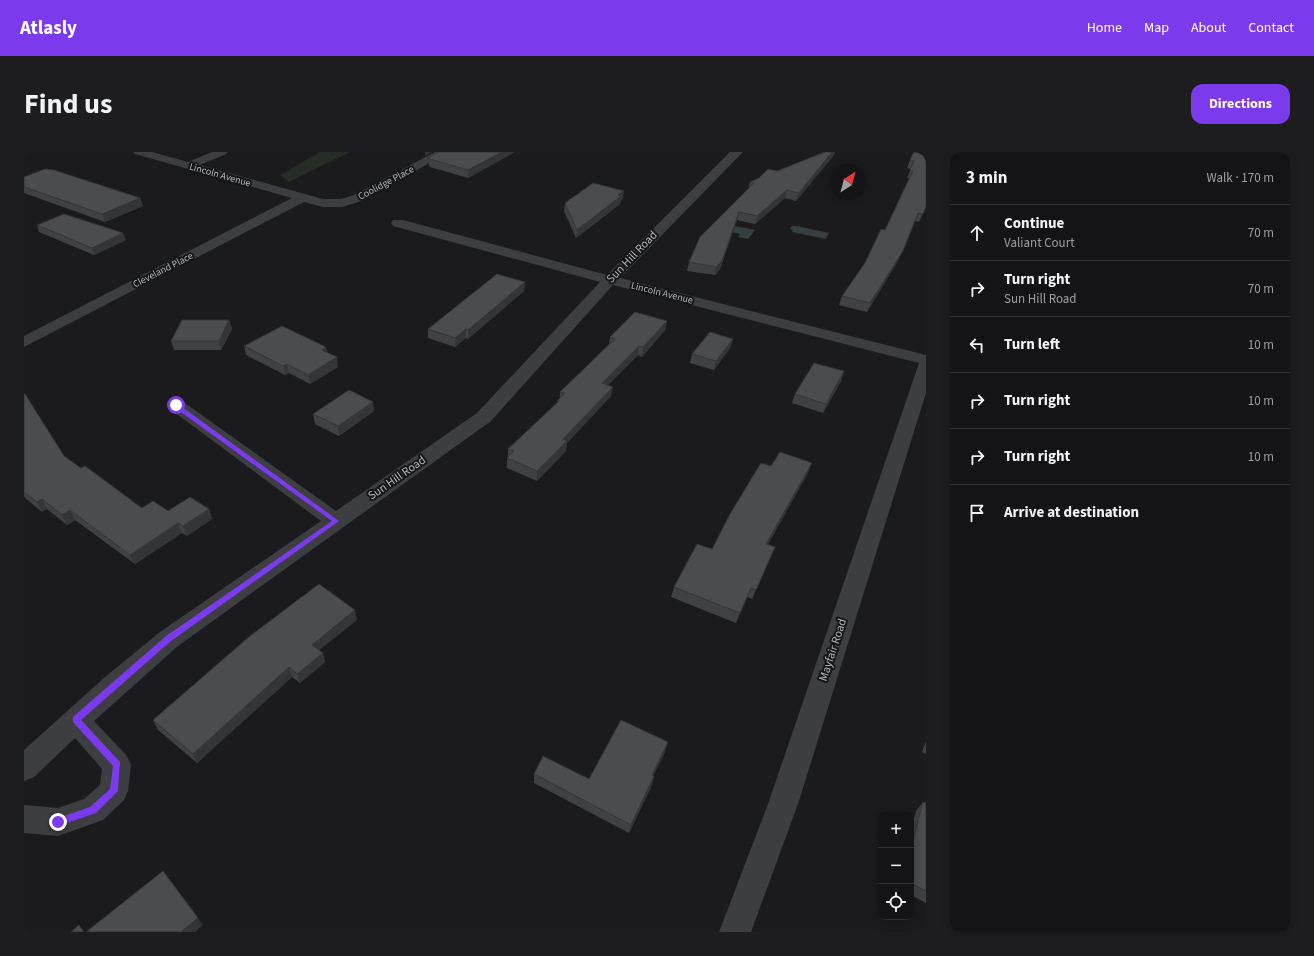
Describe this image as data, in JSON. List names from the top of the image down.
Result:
{
  "streets": {
    "street": [
      "Lincoln Avenue",
      "Coolidge Place",
      "Sun Hill Road",
      "Cleveland Place",
      "Mayfair Road"
    ]
  },
  "crossings": [
    ["Lincoln Avenue", "Coolidge Place"],
    ["Lincoln Avenue", "Sun Hill Road"],
    ["Lincoln Avenue", "Cleveland Place"],
    ["Coolidge Place", "Cleveland Place"]
  ],
  "north": "top right",
  "page": {
    "header": "Atlasly",
    "nav": [
      "Home",
      "Map",
      "About",
      "Contact"
    ],
    "title": "Find us",
    "buttons": "Directions",
    "heading": ["3 min", "Walk · 170 m"],
    "list": [
      ["Continue", "Valiant Court", "70 m"],
      ["Turn right", "Sun Hill Road", "70 m"],
      ["Turn left", "10 m"],
      ["Turn right", "10 m"],
      ["Turn right", "10 m"],
      "Arrive at destination"
    ],
    "map_buttons": ["+", "−"]
  }
}
